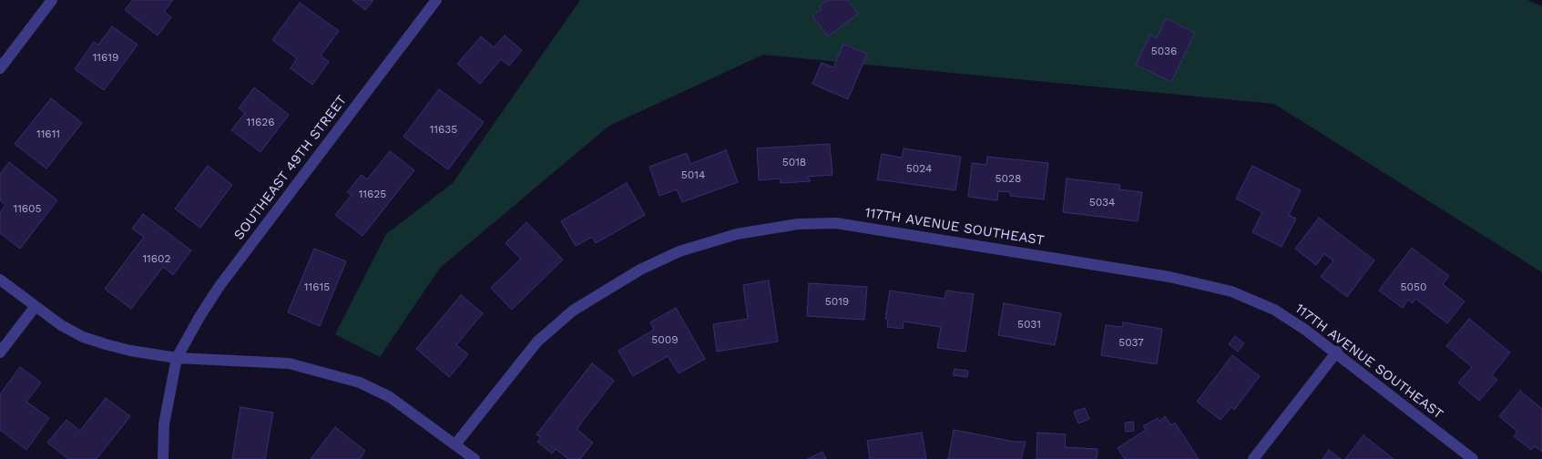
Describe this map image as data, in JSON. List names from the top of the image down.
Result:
{
  "streets": {
    "street": ["SOUTHEAST 49TH STREET", "117TH AVENUE SOUTHEAST"]
  },
  "house_numbers": [
    "5036",
    "11619",
    "11626",
    "11635",
    "11611",
    "5018",
    "5024",
    "5014",
    "5028",
    "11625",
    "5034",
    "11605",
    "11602",
    "11615",
    "5050",
    "5019",
    "5031",
    "5009",
    "5037"
  ]
}
